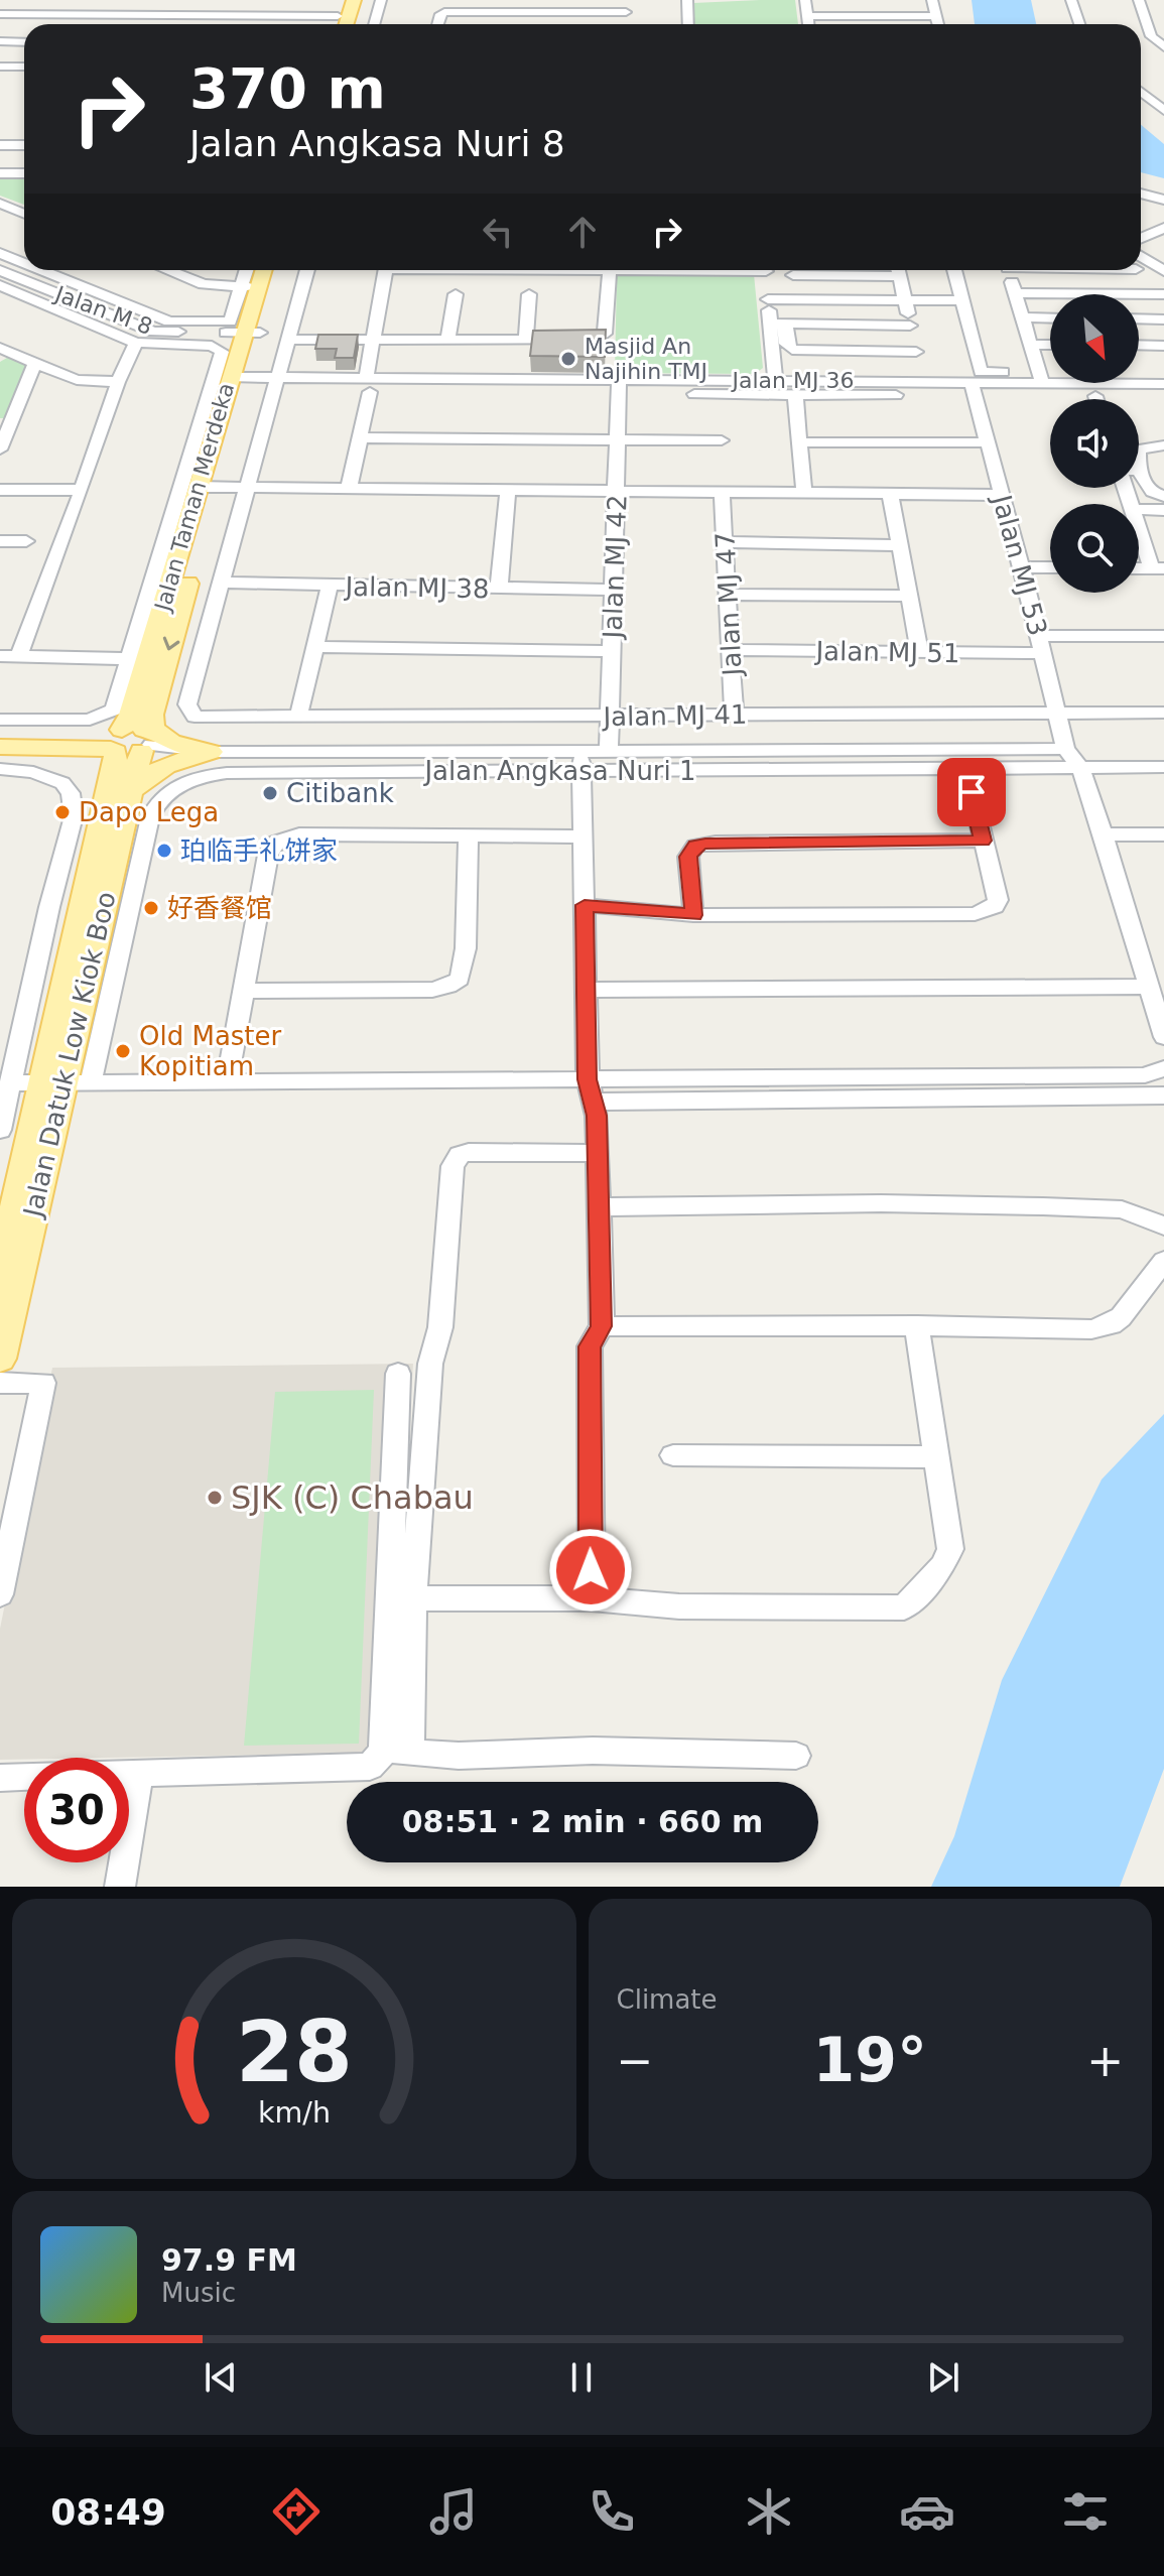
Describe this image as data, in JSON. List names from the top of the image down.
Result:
{
  "streets": {
    "main road": ["Jalan Taman Merdeka", "Jalan Datuk Low Kiok Boo"],
    "street": [
      "Jalan M 8",
      "Jalan MJ 36",
      "Jalan MJ 53",
      "Jalan MJ 42",
      "Jalan MJ 38",
      "Jalan MJ 47",
      "Jalan MJ 51",
      "Jalan MJ 41",
      "Jalan Angkasa Nuri 1"
    ]
  },
  "crossings": [
    ["Jalan M 8", "Jalan Taman Merdeka"],
    ["Jalan MJ 36", "Jalan MJ 53"],
    ["Jalan MJ 36", "Jalan MJ 42"],
    ["Jalan Taman Merdeka", "Jalan Datuk Low Kiok Boo"],
    ["Jalan MJ 53", "Jalan MJ 51"],
    ["Jalan MJ 53", "Jalan MJ 41"],
    ["Jalan MJ 42", "Jalan MJ 38"],
    ["Jalan MJ 42", "Jalan MJ 41"],
    ["Jalan MJ 38", "Jalan MJ 41"],
    ["Jalan MJ 47", "Jalan MJ 51"],
    ["Jalan MJ 47", "Jalan MJ 41"]
  ],
  "places": [
    "Masjid An Najihin TMJ",
    "Citibank",
    "Dapo Lega",
    "珀临手礼饼家",
    "好香餐馆",
    "Old Master Kopitiam",
    "SJK (C) Chabau"
  ],
  "north": "bottom right",
  "page": {
    "turn": ["370 m", "Jalan Angkasa Nuri 8"],
    "limit": "30",
    "trip": "08:51 · 2 min · 660 m",
    "tile": "Climate",
    "heat": ["−", "19°", "+"],
    "song": ["97.9 FM", "Music"],
    "tabs": "08:49",
    "gauge": ["28", "km/h"]
  }
}
